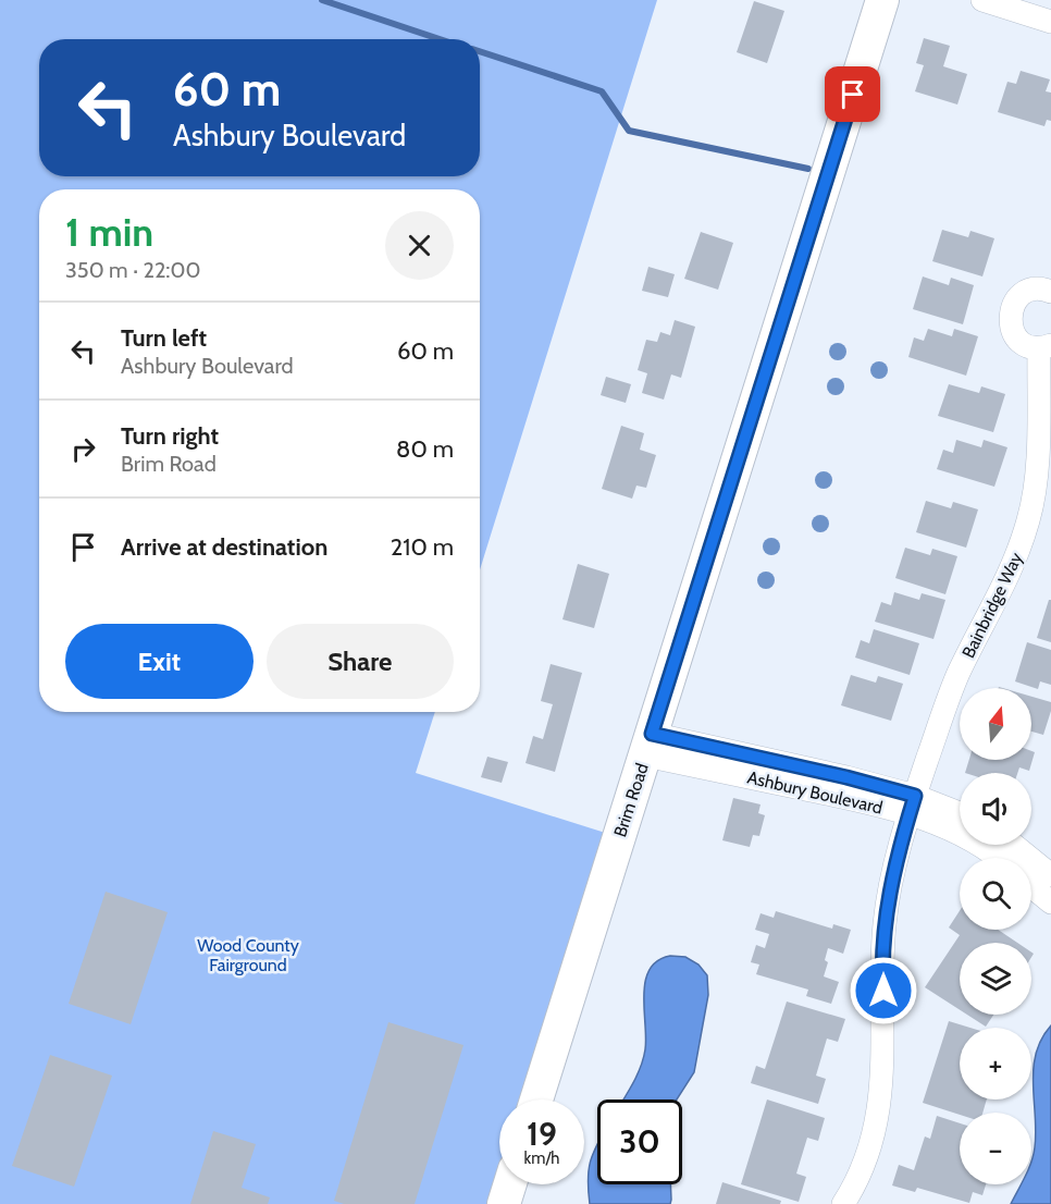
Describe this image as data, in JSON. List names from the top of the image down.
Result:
{
  "streets": {
    "street": ["Bainbridge Way", "Ashbury Boulevard", "Brim Road"]
  },
  "crossings": [
    ["Bainbridge Way", "Ashbury Boulevard"],
    ["Ashbury Boulevard", "Brim Road"]
  ],
  "parks": ["Wood County Fairground"],
  "north": "top",
  "page": {
    "turn": ["60 m", "Ashbury Boulevard"],
    "heading": ["1 min", "350 m · 22:00"],
    "list": [
      {
        "name": "Turn left",
        "note": "Ashbury Boulevard",
        "value": "60 m"
      },
      {
        "name": "Turn right",
        "note": "Brim Road",
        "value": "80 m"
      },
      {
        "name": "Arrive at destination",
        "value": "210 m"
      }
    ],
    "buttons": ["Exit", "Share"],
    "map_buttons": ["+", "−"],
    "speed": "19 km/h",
    "limit": "30"
  }
}
